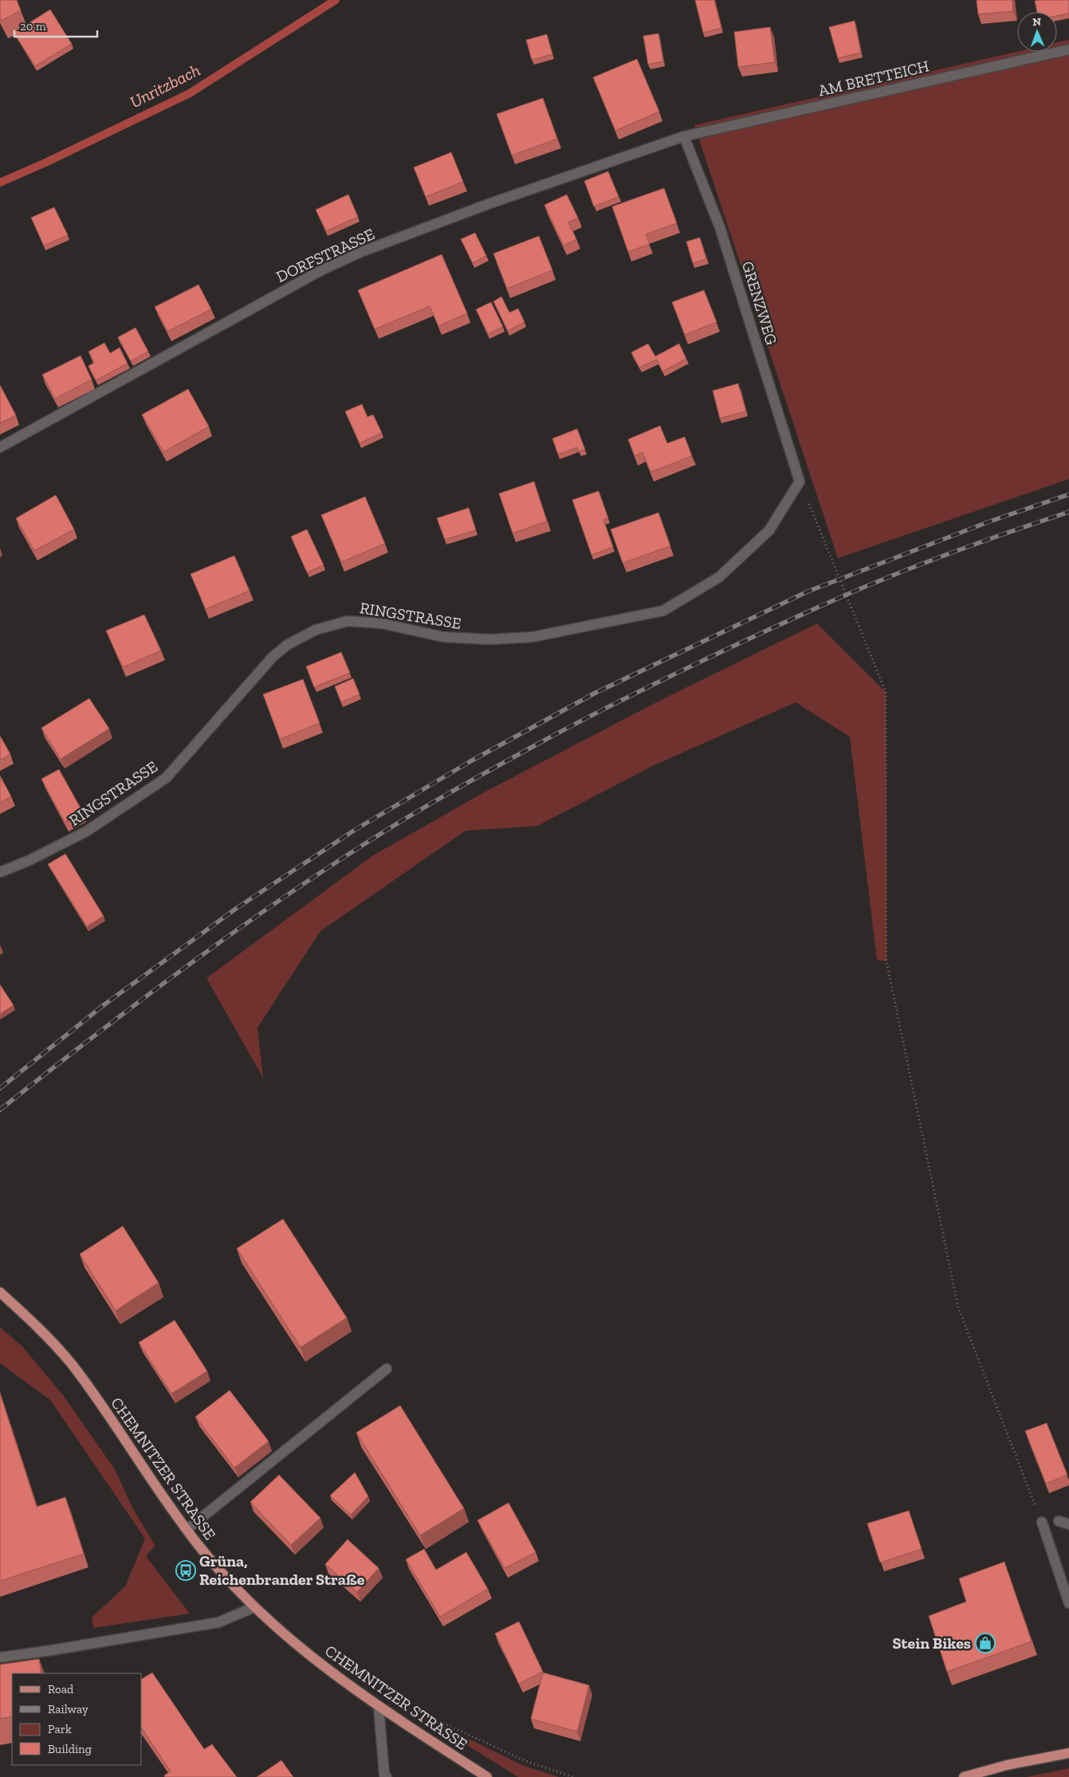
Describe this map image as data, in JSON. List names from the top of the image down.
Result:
{
  "streets": {
    "main road": ["CHEMNITZER STRASSE"],
    "street": [
      "AM BRETTEICH",
      "DORFSTRASSE",
      "GRENZWEG",
      "RINGSTRASSE"
    ]
  },
  "crossings": [
    ["AM BRETTEICH", "DORFSTRASSE"],
    ["AM BRETTEICH", "GRENZWEG"],
    ["DORFSTRASSE", "GRENZWEG"],
    ["GRENZWEG", "RINGSTRASSE"]
  ],
  "water": ["Unritzbach"],
  "places": {
    "bus stop": ["Grüna, Reichenbrander Straße"],
    "shop": ["Stein Bikes"]
  },
  "legend": [
    "Road",
    "Railway",
    "Park",
    "Building"
  ],
  "scale_bar": "20 m",
  "north": "top"
}
